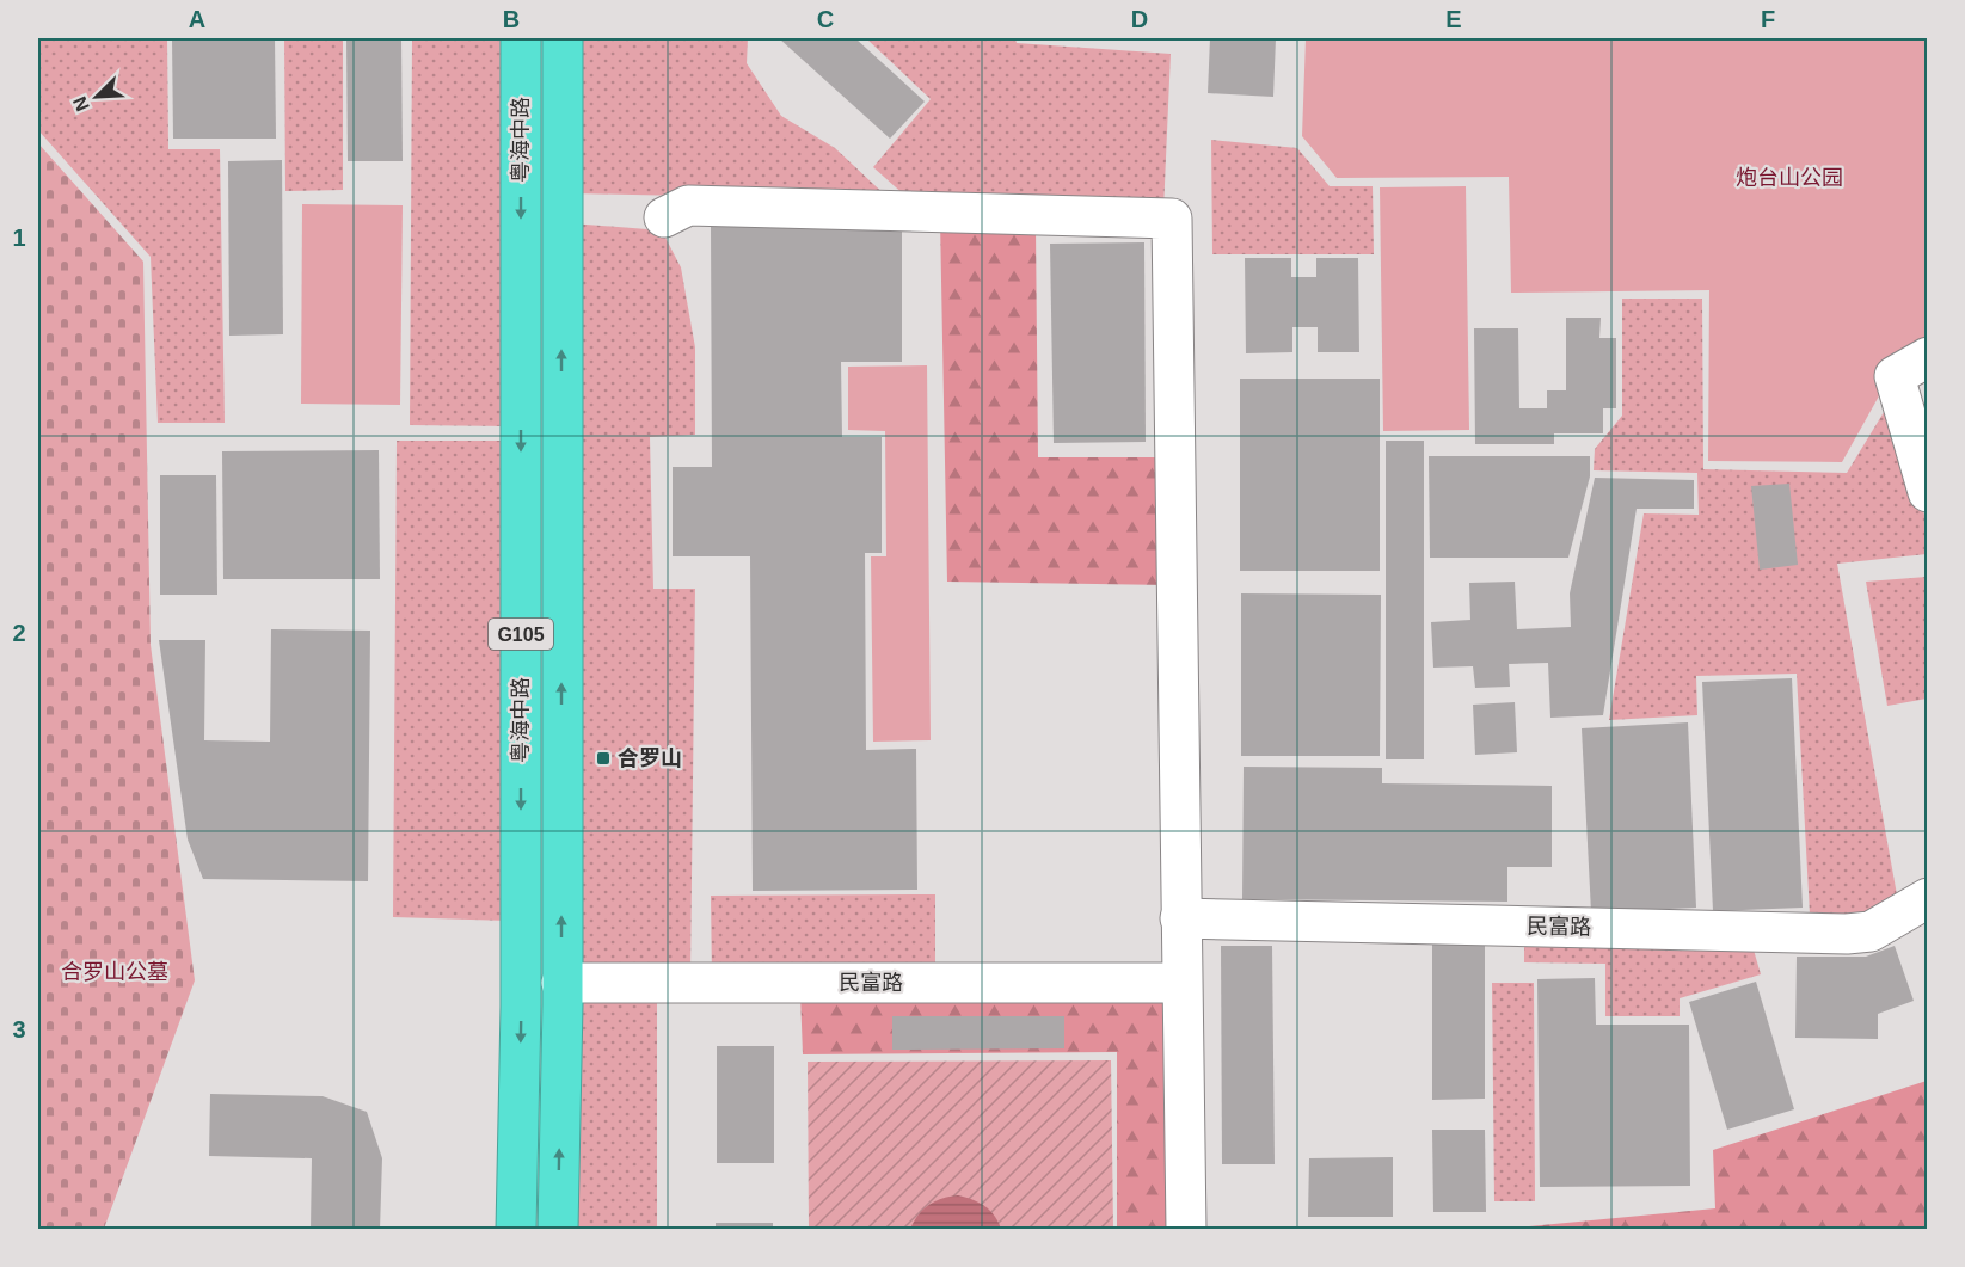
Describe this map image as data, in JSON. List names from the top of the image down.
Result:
{
  "streets": {
    "highway": ["粤海中路", "G105"],
    "lane": ["民富路"]
  },
  "crossings": [
    ["粤海中路", "民富路"]
  ],
  "parks": ["炮台山公园", "合罗山公墓"],
  "places": {
    "transit": ["合罗山"]
  },
  "north": "bottom left",
  "grid": {
    "columns": [
      "A",
      "B",
      "C",
      "D",
      "E",
      "F"
    ],
    "rows": ["1", "2", "3"]
  }
}
